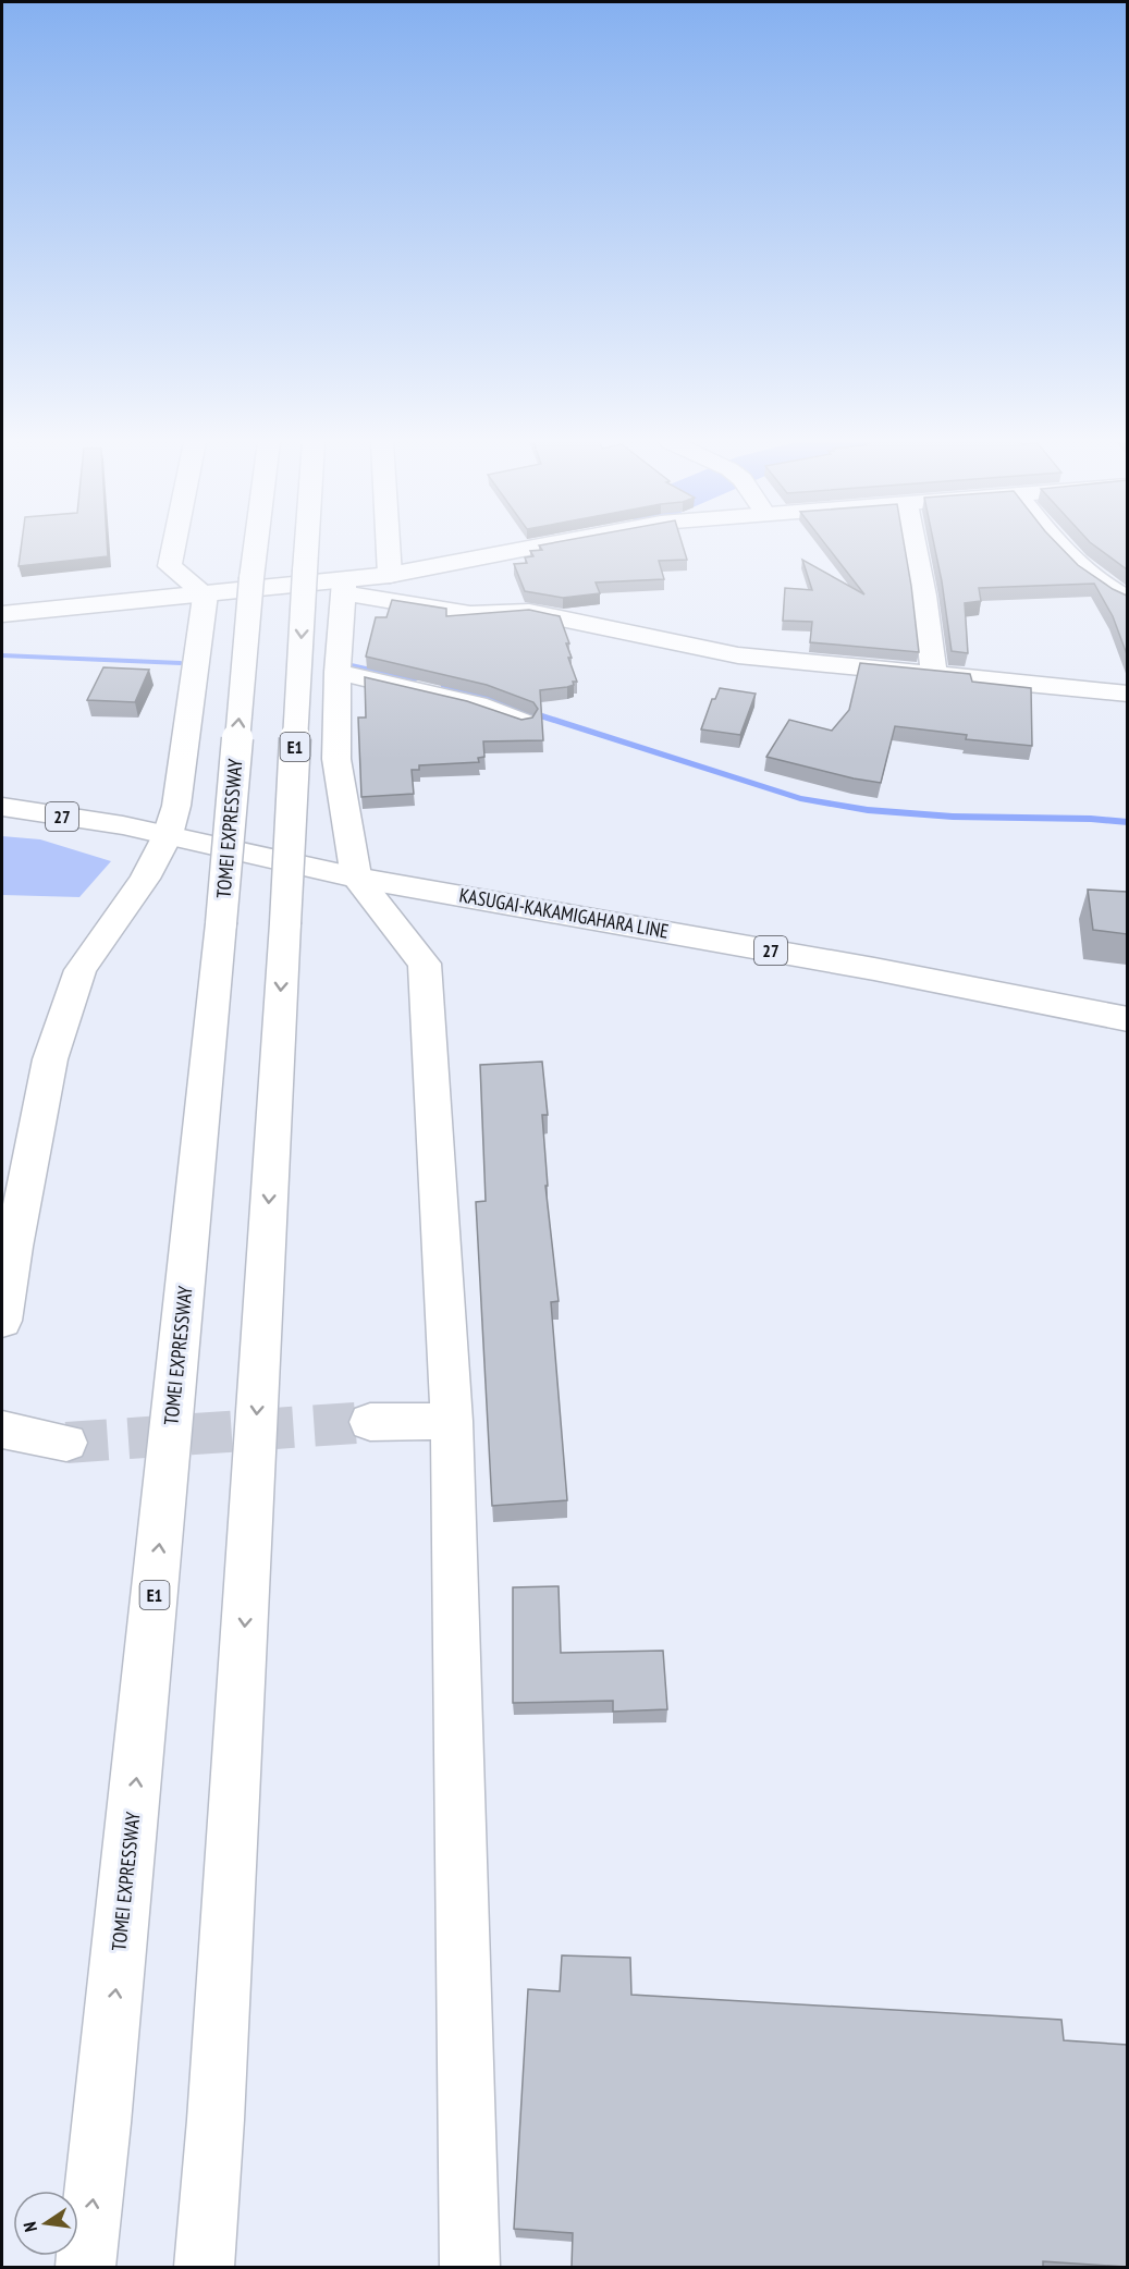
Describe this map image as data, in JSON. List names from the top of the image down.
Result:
{
  "streets": {
    "main road": [
      "E1",
      "27",
      "TOMEI EXPRESSWAY",
      "KASUGAI-KAKAMIGAHARA LINE"
    ]
  },
  "north": "left"
}
